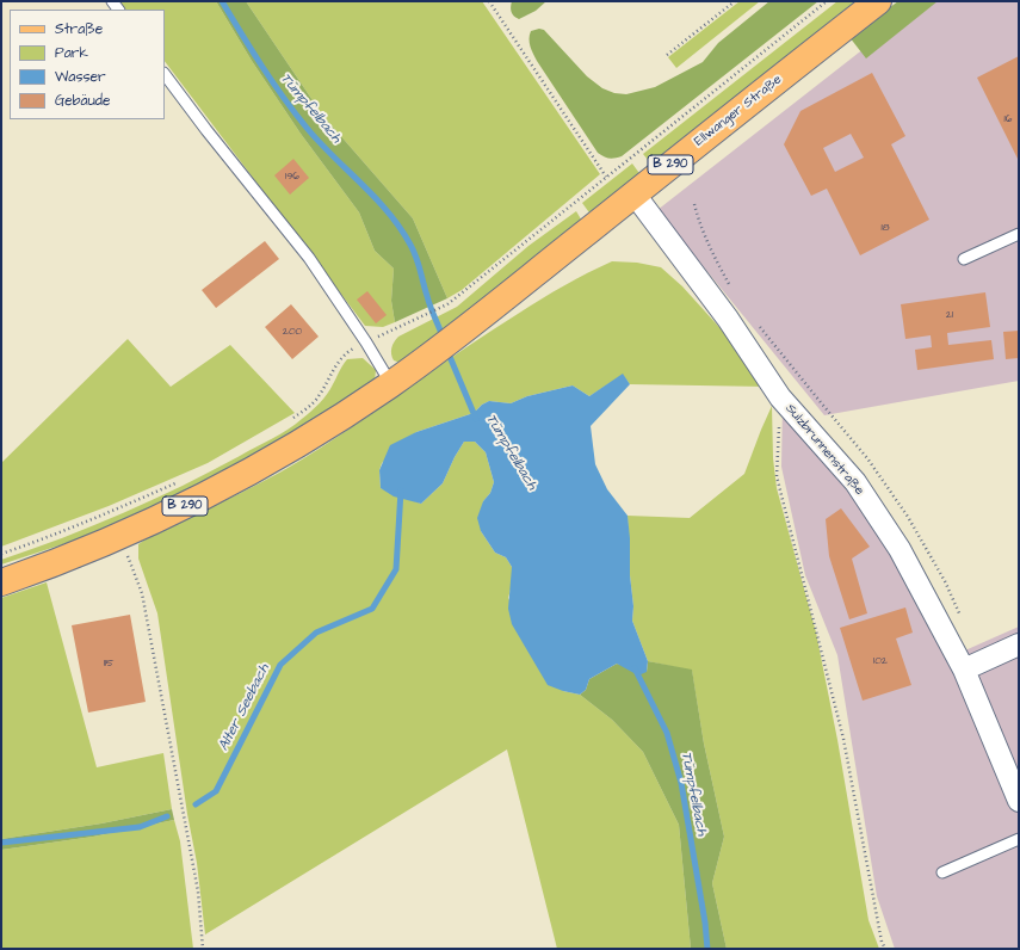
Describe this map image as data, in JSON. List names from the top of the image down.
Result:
{
  "streets": {
    "main road": ["Ellwanger Straße", "B 290"],
    "street": ["Sulzbrunnenstraße"]
  },
  "crossings": [
    ["Ellwanger Straße", "B 290"],
    ["Ellwanger Straße", "Sulzbrunnenstraße"]
  ],
  "water": ["Tümpfelbach", "Alter Seebach"],
  "house_numbers": [
    "16",
    "196",
    "18",
    "21",
    "200",
    "102",
    "115"
  ],
  "legend": [
    "Straße",
    "Park",
    "Wasser",
    "Gebäude"
  ]
}
